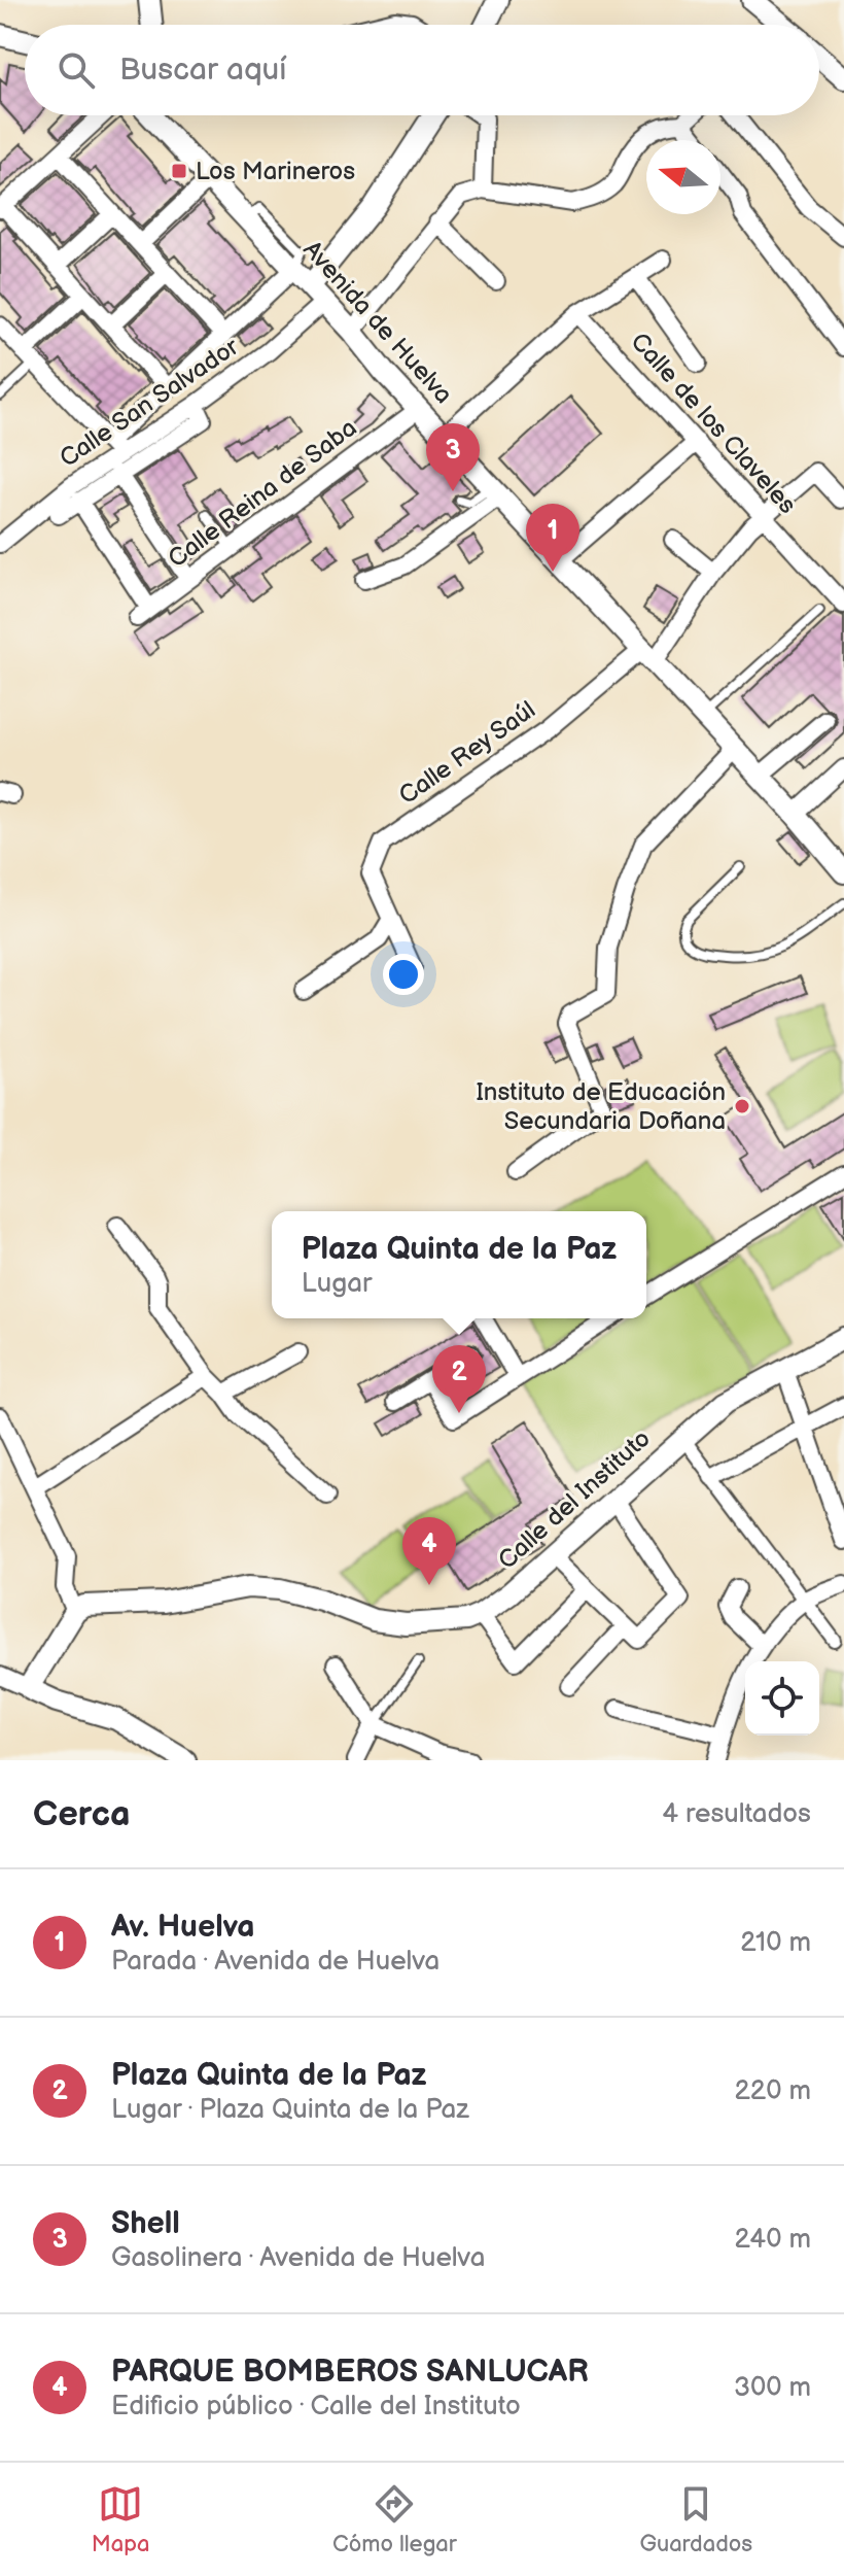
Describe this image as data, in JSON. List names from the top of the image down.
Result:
{
  "streets": {
    "street": [
      "Avenida de Huelva",
      "Calle San Salvador",
      "Calle de los Claveles",
      "Calle Reina de Saba",
      "Calle Rey Saúl",
      "Calle del Instituto"
    ]
  },
  "crossings": [
    ["Avenida de Huelva", "Calle San Salvador"],
    ["Avenida de Huelva", "Calle Reina de Saba"],
    ["Avenida de Huelva", "Calle Rey Saúl"],
    ["Calle de los Claveles", "Calle Rey Saúl"]
  ],
  "places": {
    "transit": ["Los Marineros"],
    "other": ["Instituto de Educación Secundaria Doñana"]
  },
  "north": "left",
  "page": {
    "search": "Buscar aquí",
    "pins": [
      "3",
      "1",
      "2",
      "4"
    ],
    "popup": ["Plaza Quinta de la Paz", "Lugar"],
    "heading": ["Cerca", "4 resultados"],
    "list": [
      {
        "mark": "1",
        "name": "Av. Huelva",
        "note": "Parada · Avenida de Huelva",
        "value": "210 m"
      },
      {
        "mark": "2",
        "name": "Plaza Quinta de la Paz",
        "note": "Lugar · Plaza Quinta de la Paz",
        "value": "220 m"
      },
      {
        "mark": "3",
        "name": "Shell",
        "note": "Gasolinera · Avenida de Huelva",
        "value": "240 m"
      },
      {
        "mark": "4",
        "name": "PARQUE BOMBEROS SANLUCAR",
        "note": "Edificio público · Calle del Instituto",
        "value": "300 m"
      }
    ],
    "nav": ["Mapa", "Cómo llegar", "Guardados"]
  }
}
